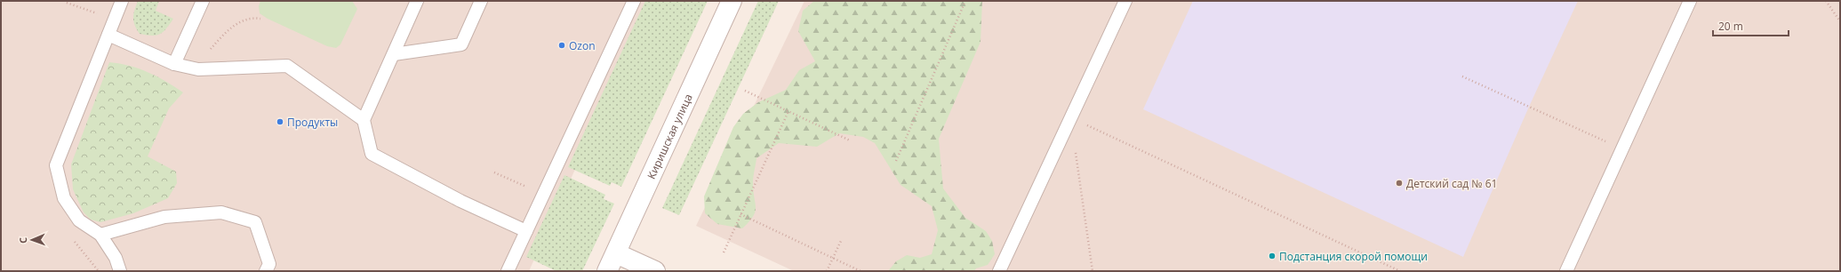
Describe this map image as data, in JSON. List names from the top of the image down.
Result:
{
  "streets": {
    "street": ["Киришская улица"]
  },
  "places": [
    "Ozon",
    "Продукты",
    "Детский сад № 61",
    "Подстанция скорой помощи"
  ],
  "scale_bar": "20 m",
  "north": "left"
}
